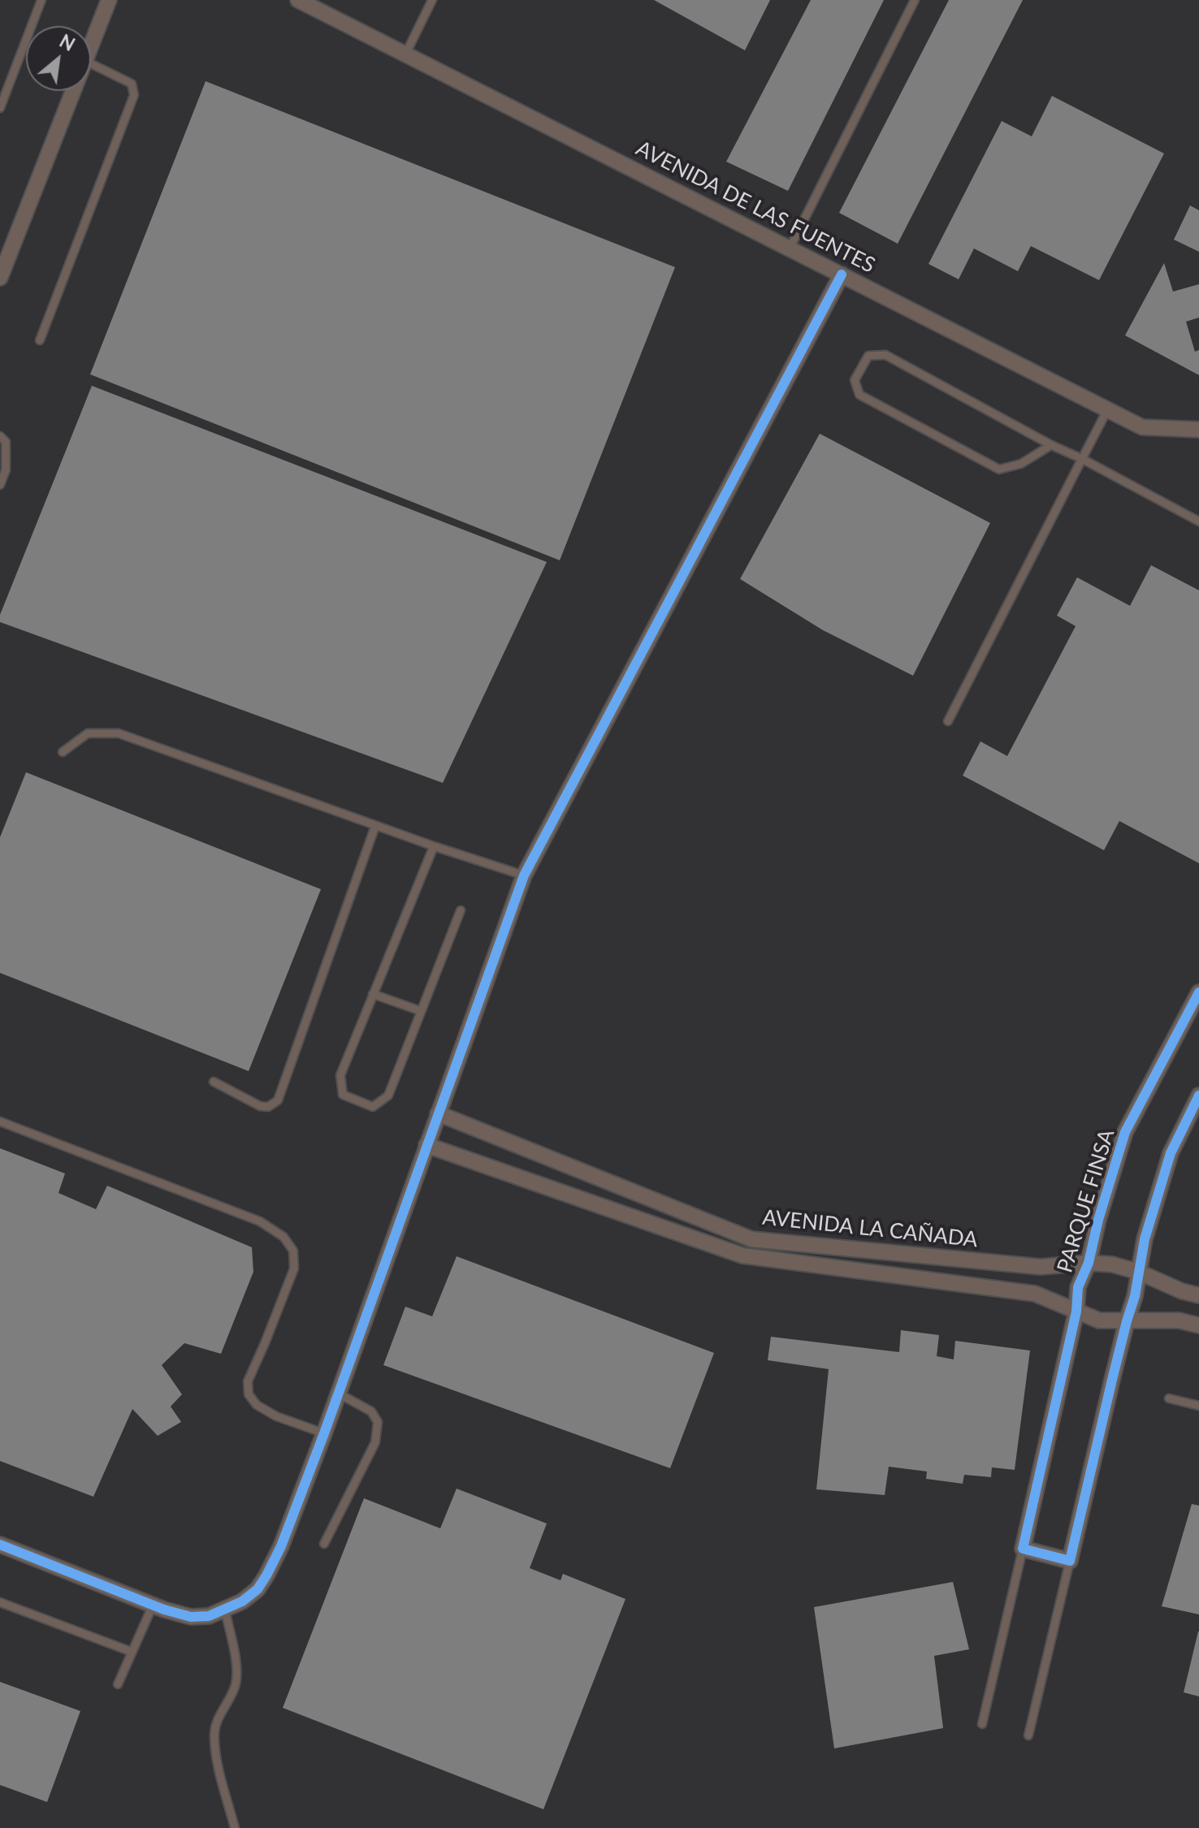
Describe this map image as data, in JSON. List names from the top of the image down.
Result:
{
  "streets": {
    "street": ["AVENIDA DE LAS FUENTES", "PARQUE FINSA", "AVENIDA LA CAÑADA"]
  },
  "crossings": [
    ["PARQUE FINSA", "AVENIDA LA CAÑADA"]
  ],
  "north": "top right"
}
